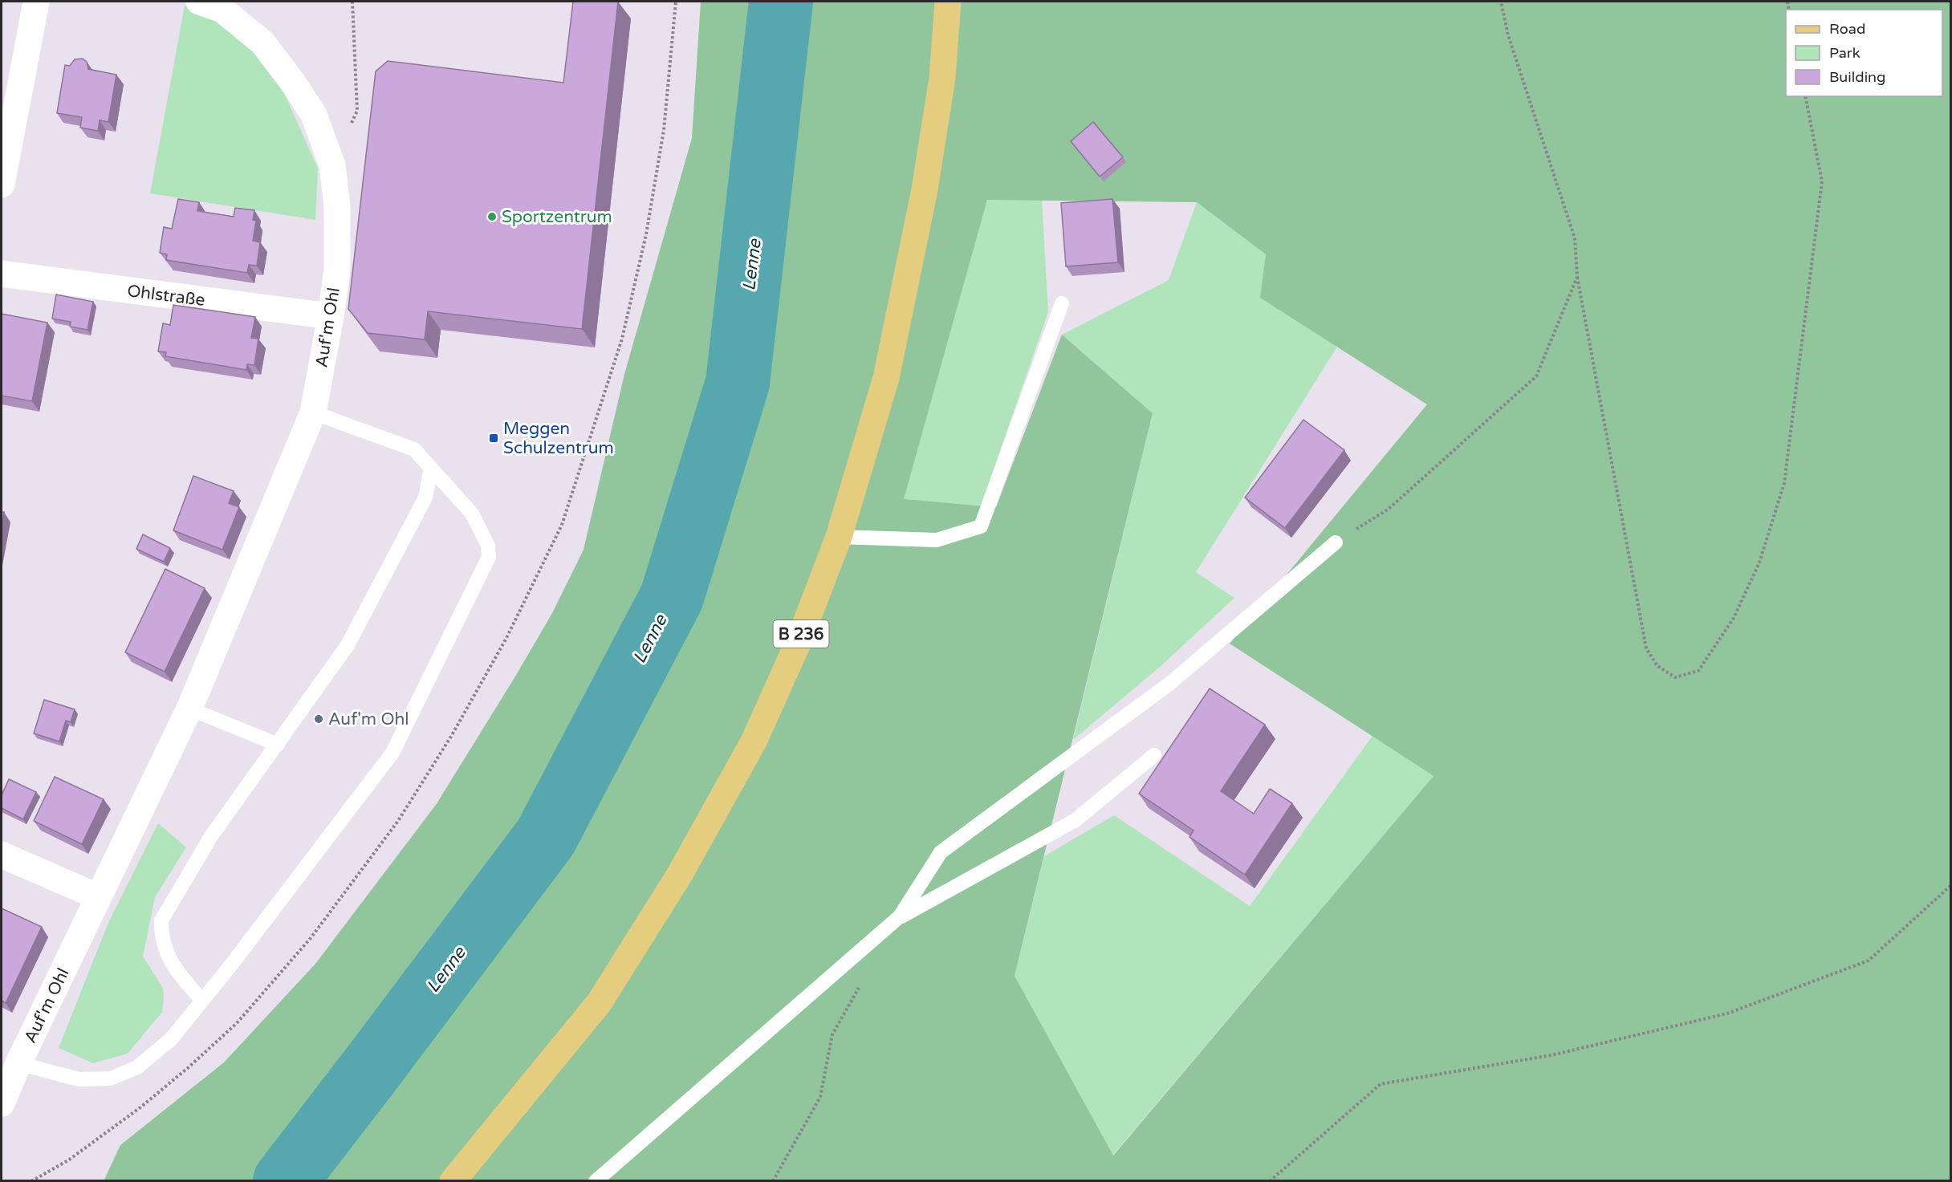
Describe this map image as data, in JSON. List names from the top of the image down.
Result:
{
  "streets": {
    "main road": ["B 236"],
    "street": ["Ohlstraße", "Auf'm Ohl"]
  },
  "crossings": [
    ["Ohlstraße", "Auf'm Ohl"]
  ],
  "water": ["Lenne"],
  "places": {
    "other": ["Sportzentrum", "Auf'm Ohl"],
    "transit": ["Meggen Schulzentrum"]
  },
  "legend": ["Road", "Park", "Building"]
}
